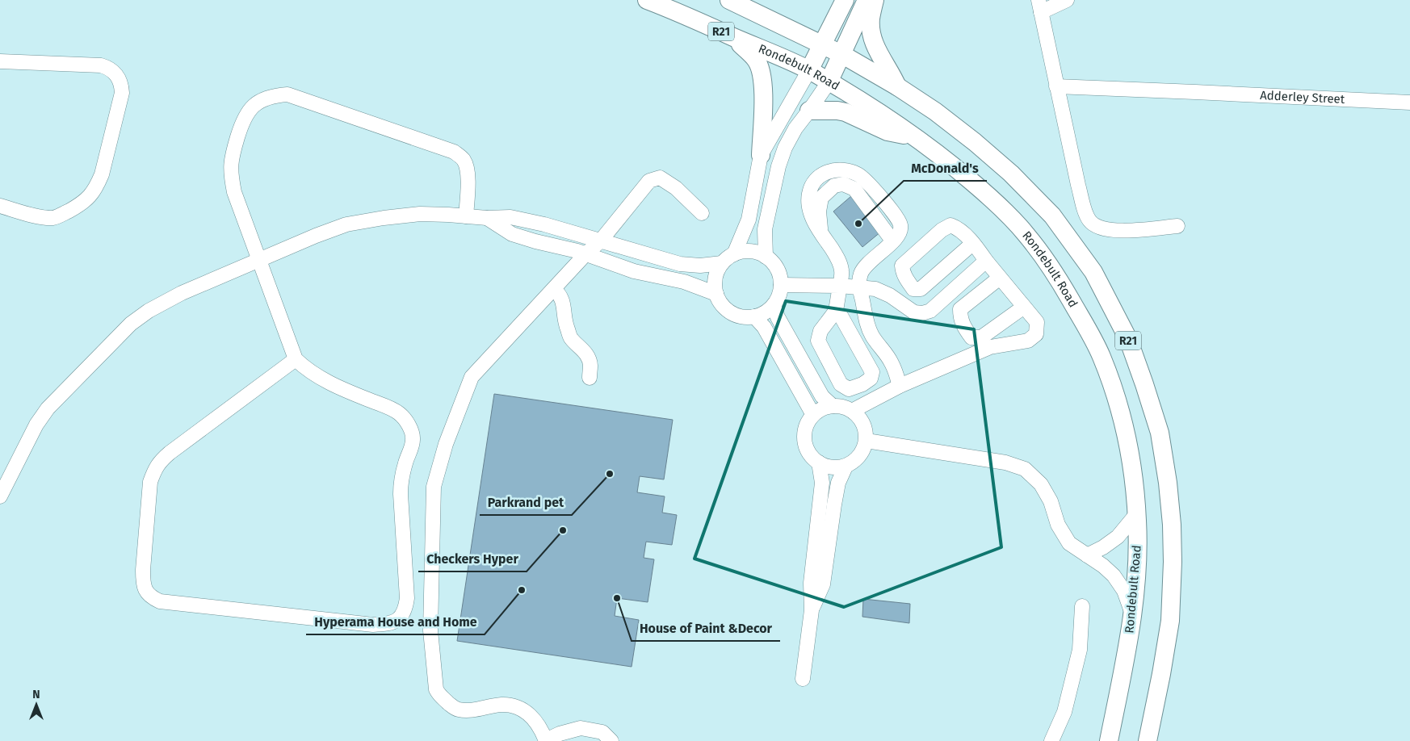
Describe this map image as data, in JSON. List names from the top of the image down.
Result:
{
  "streets": {
    "main road": ["R21", "Rondebult Road"],
    "street": ["Adderley Street"]
  },
  "places": [
    "McDonald's",
    "Parkrand pet",
    "Checkers Hyper",
    "Hyperama House and Home",
    "House of Paint &Decor"
  ],
  "north": "top"
}
